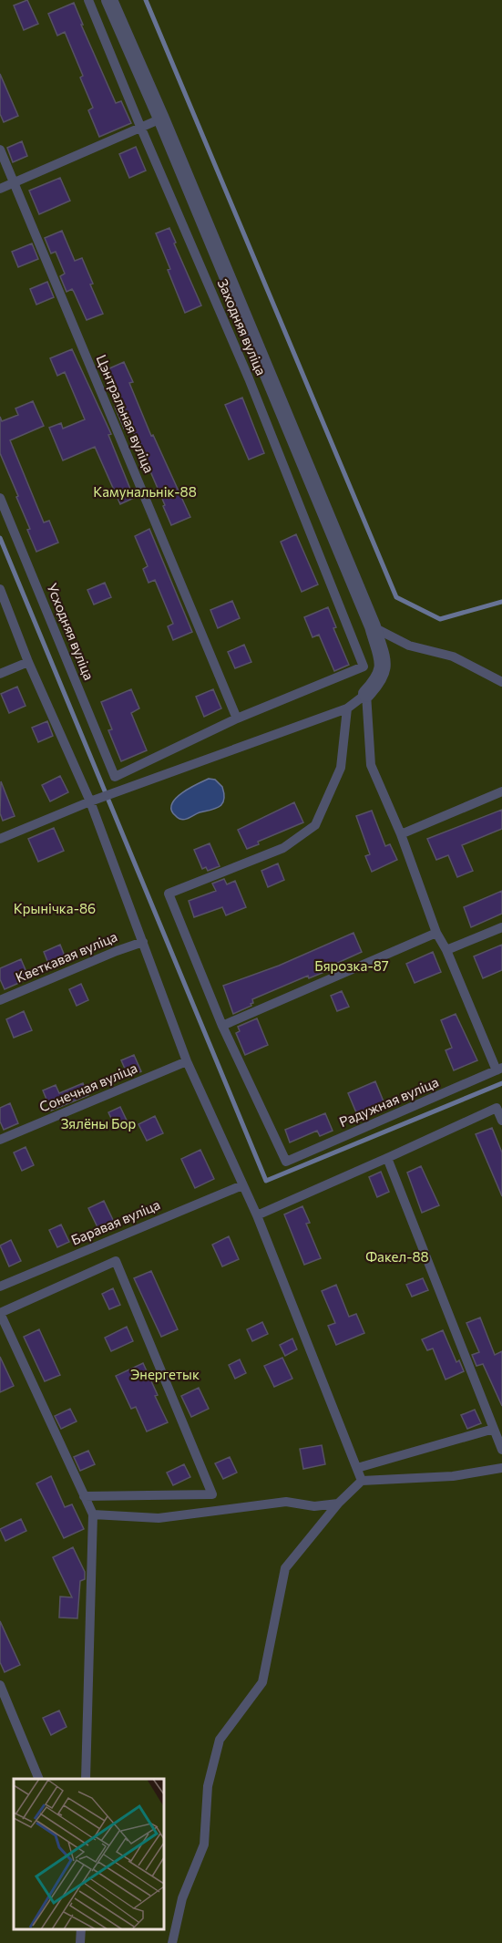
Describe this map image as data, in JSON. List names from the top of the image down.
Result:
{
  "streets": {
    "lane": [
      "Заходняя вуліца",
      "Цэнтральная вуліца",
      "Усходняя вуліца",
      "Кветкавая вуліца",
      "Сонечная вуліца",
      "Радужная вуліца",
      "Баравая вуліца"
    ]
  },
  "crossings": [
    ["Заходняя вуліца", "Цэнтральная вуліца"],
    ["Заходняя вуліца", "Усходняя вуліца"],
    ["Цэнтральная вуліца", "Усходняя вуліца"]
  ],
  "parks": [
    "Камунальнік-88",
    "Крынічка-86",
    "Бярозка-87",
    "Зялёны Бор",
    "Факел-88",
    "Энергетык"
  ]
}
